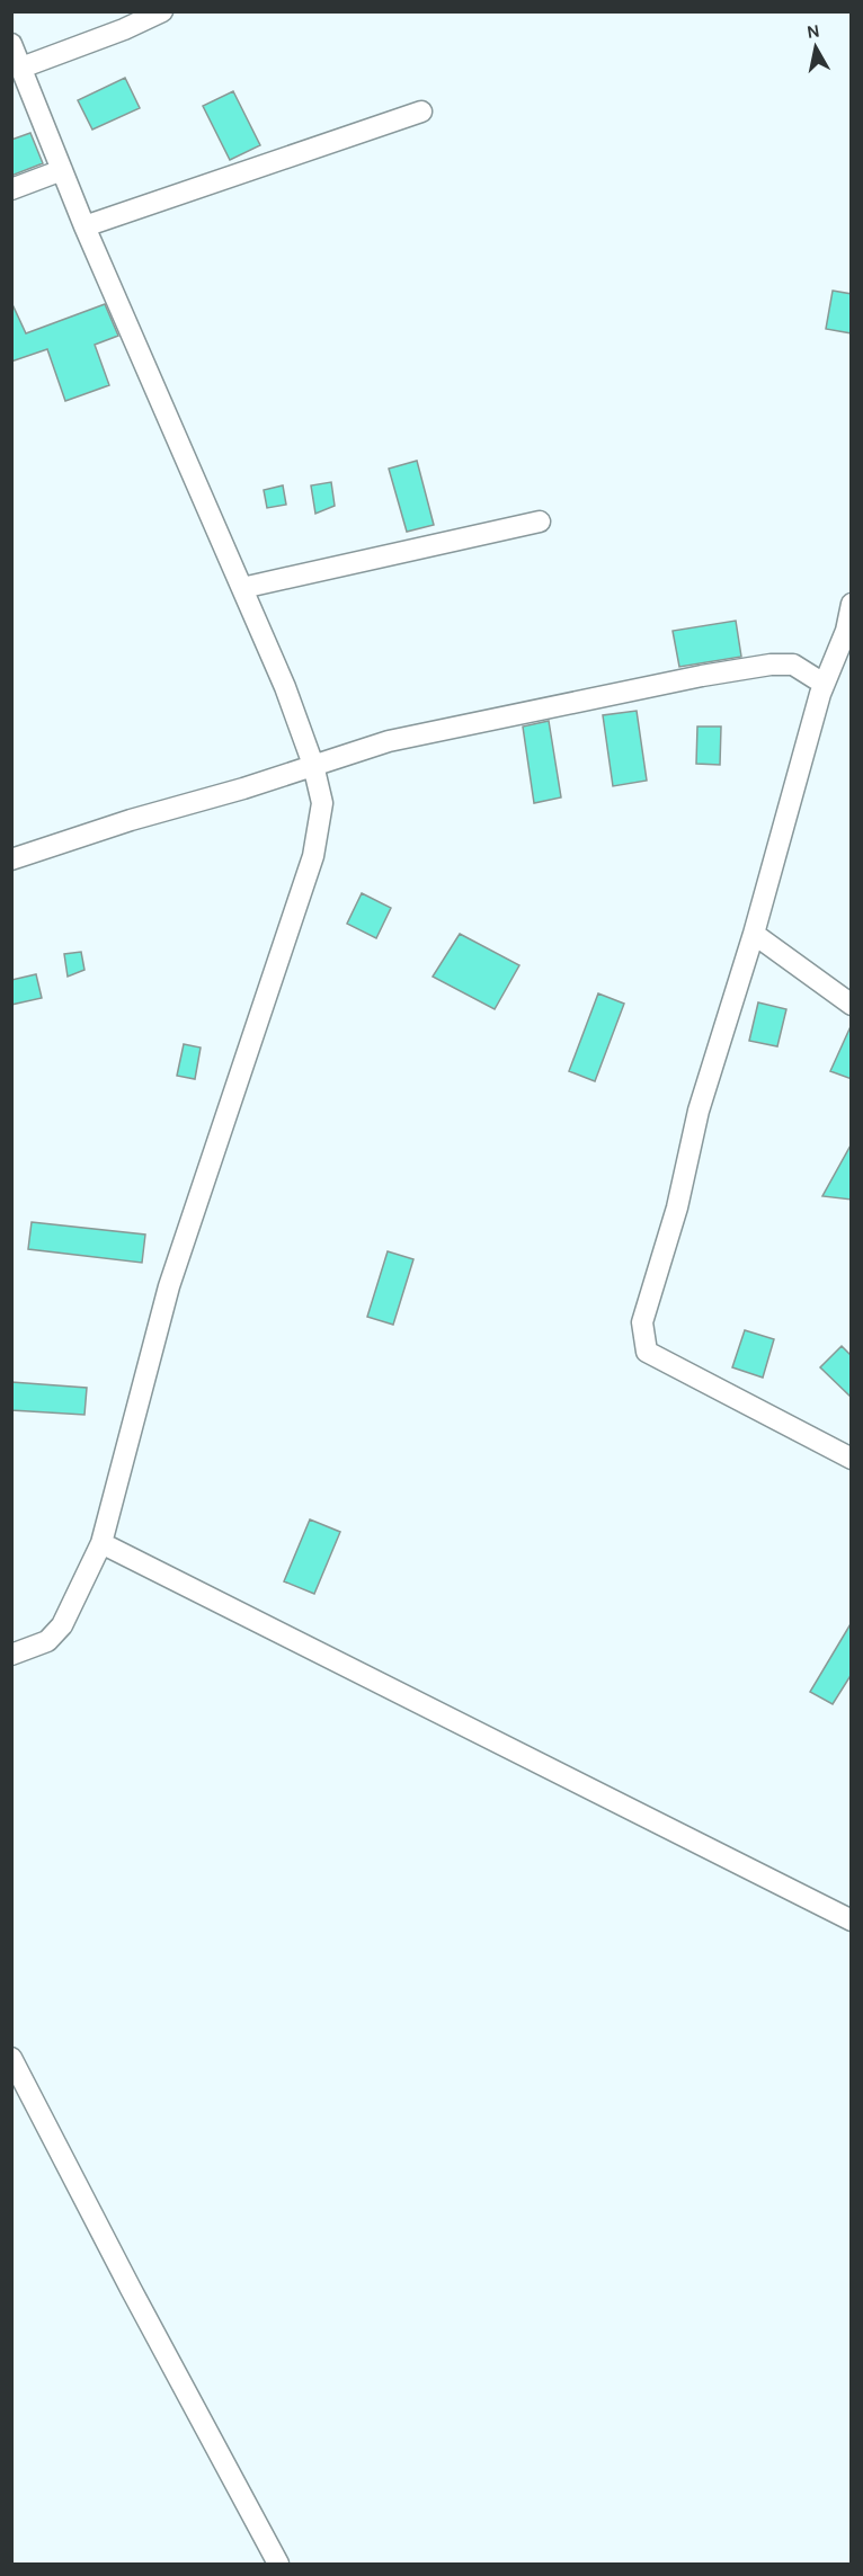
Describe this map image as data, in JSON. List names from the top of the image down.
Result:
{
  "north": "top"
}
